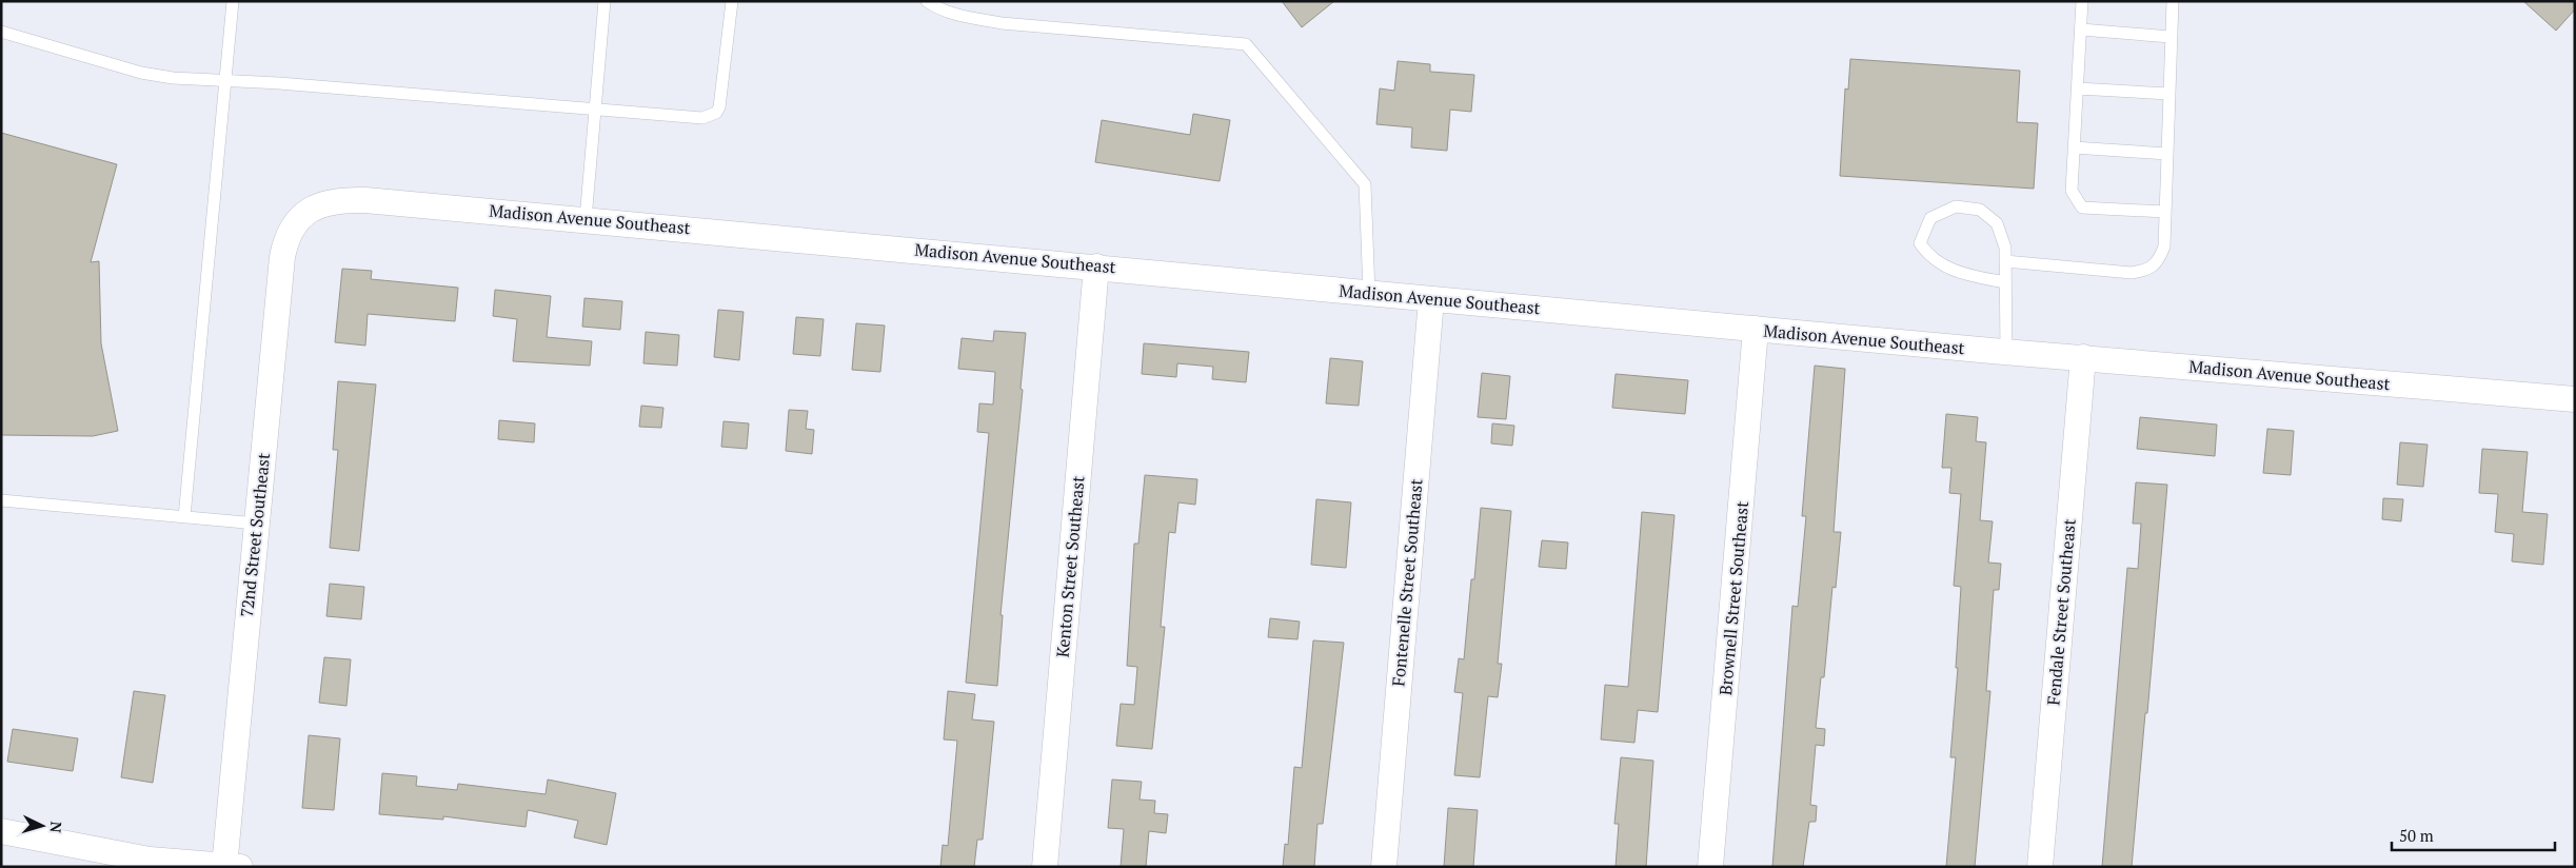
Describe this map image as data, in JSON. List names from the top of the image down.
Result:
{
  "streets": {
    "street": [
      "Madison Avenue Southeast",
      "72nd Street Southeast",
      "Kenton Street Southeast",
      "Fontenelle Street Southeast",
      "Brownell Street Southeast",
      "Fendale Street Southeast"
    ]
  },
  "crossings": [
    ["Madison Avenue Southeast", "72nd Street Southeast"],
    ["Madison Avenue Southeast", "Kenton Street Southeast"],
    ["Madison Avenue Southeast", "Fontenelle Street Southeast"],
    ["Madison Avenue Southeast", "Brownell Street Southeast"],
    ["Madison Avenue Southeast", "Fendale Street Southeast"]
  ],
  "scale_bar": "50 m",
  "north": "right"
}
